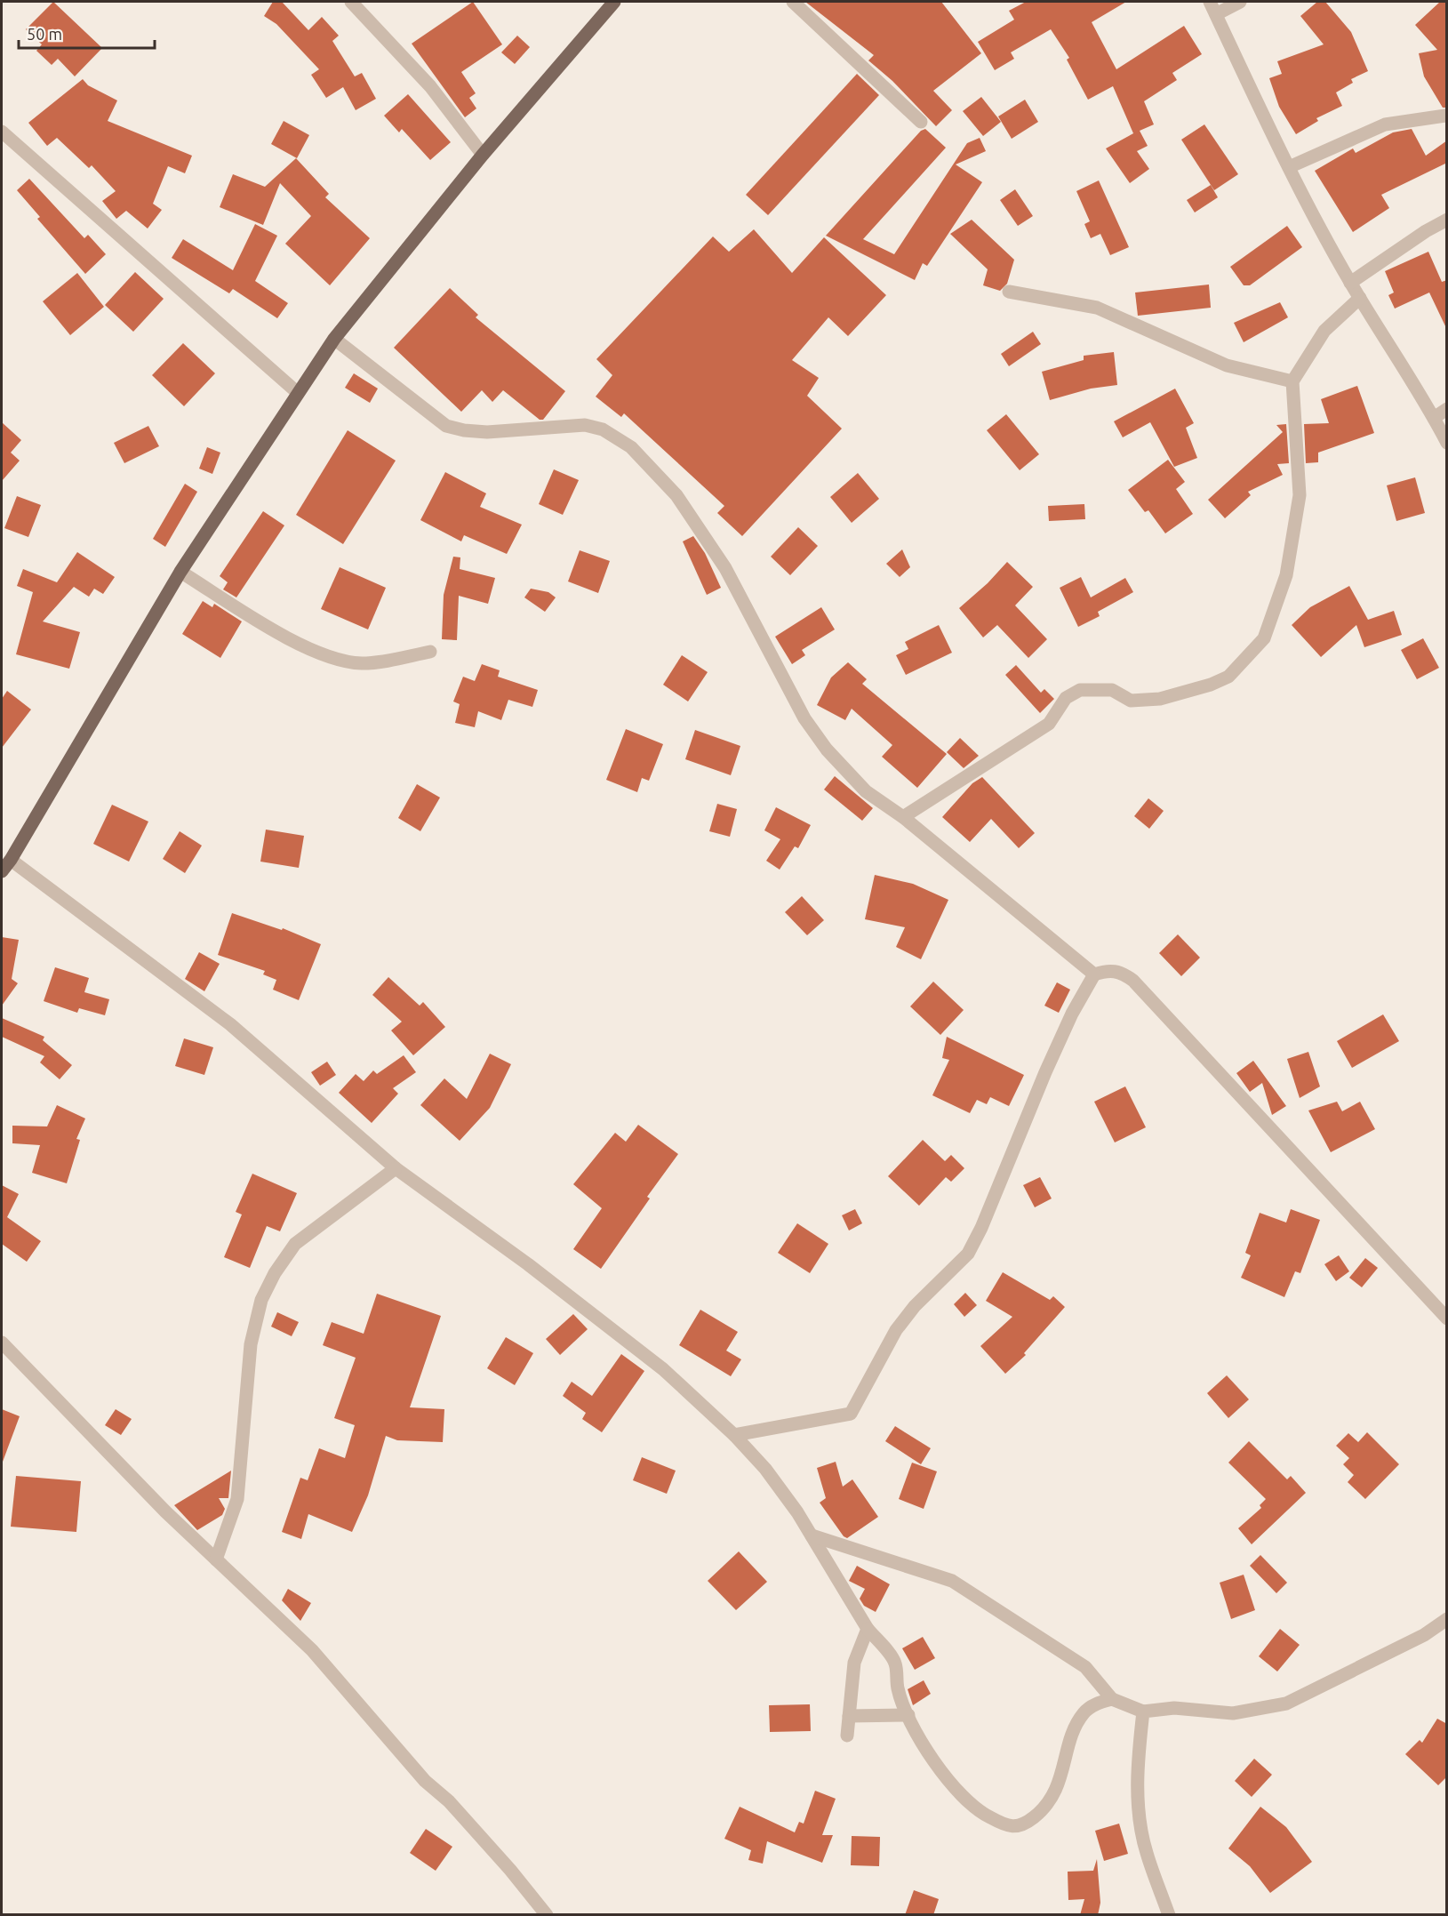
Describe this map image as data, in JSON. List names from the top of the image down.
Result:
{
  "scale_bar": "50 m"
}
